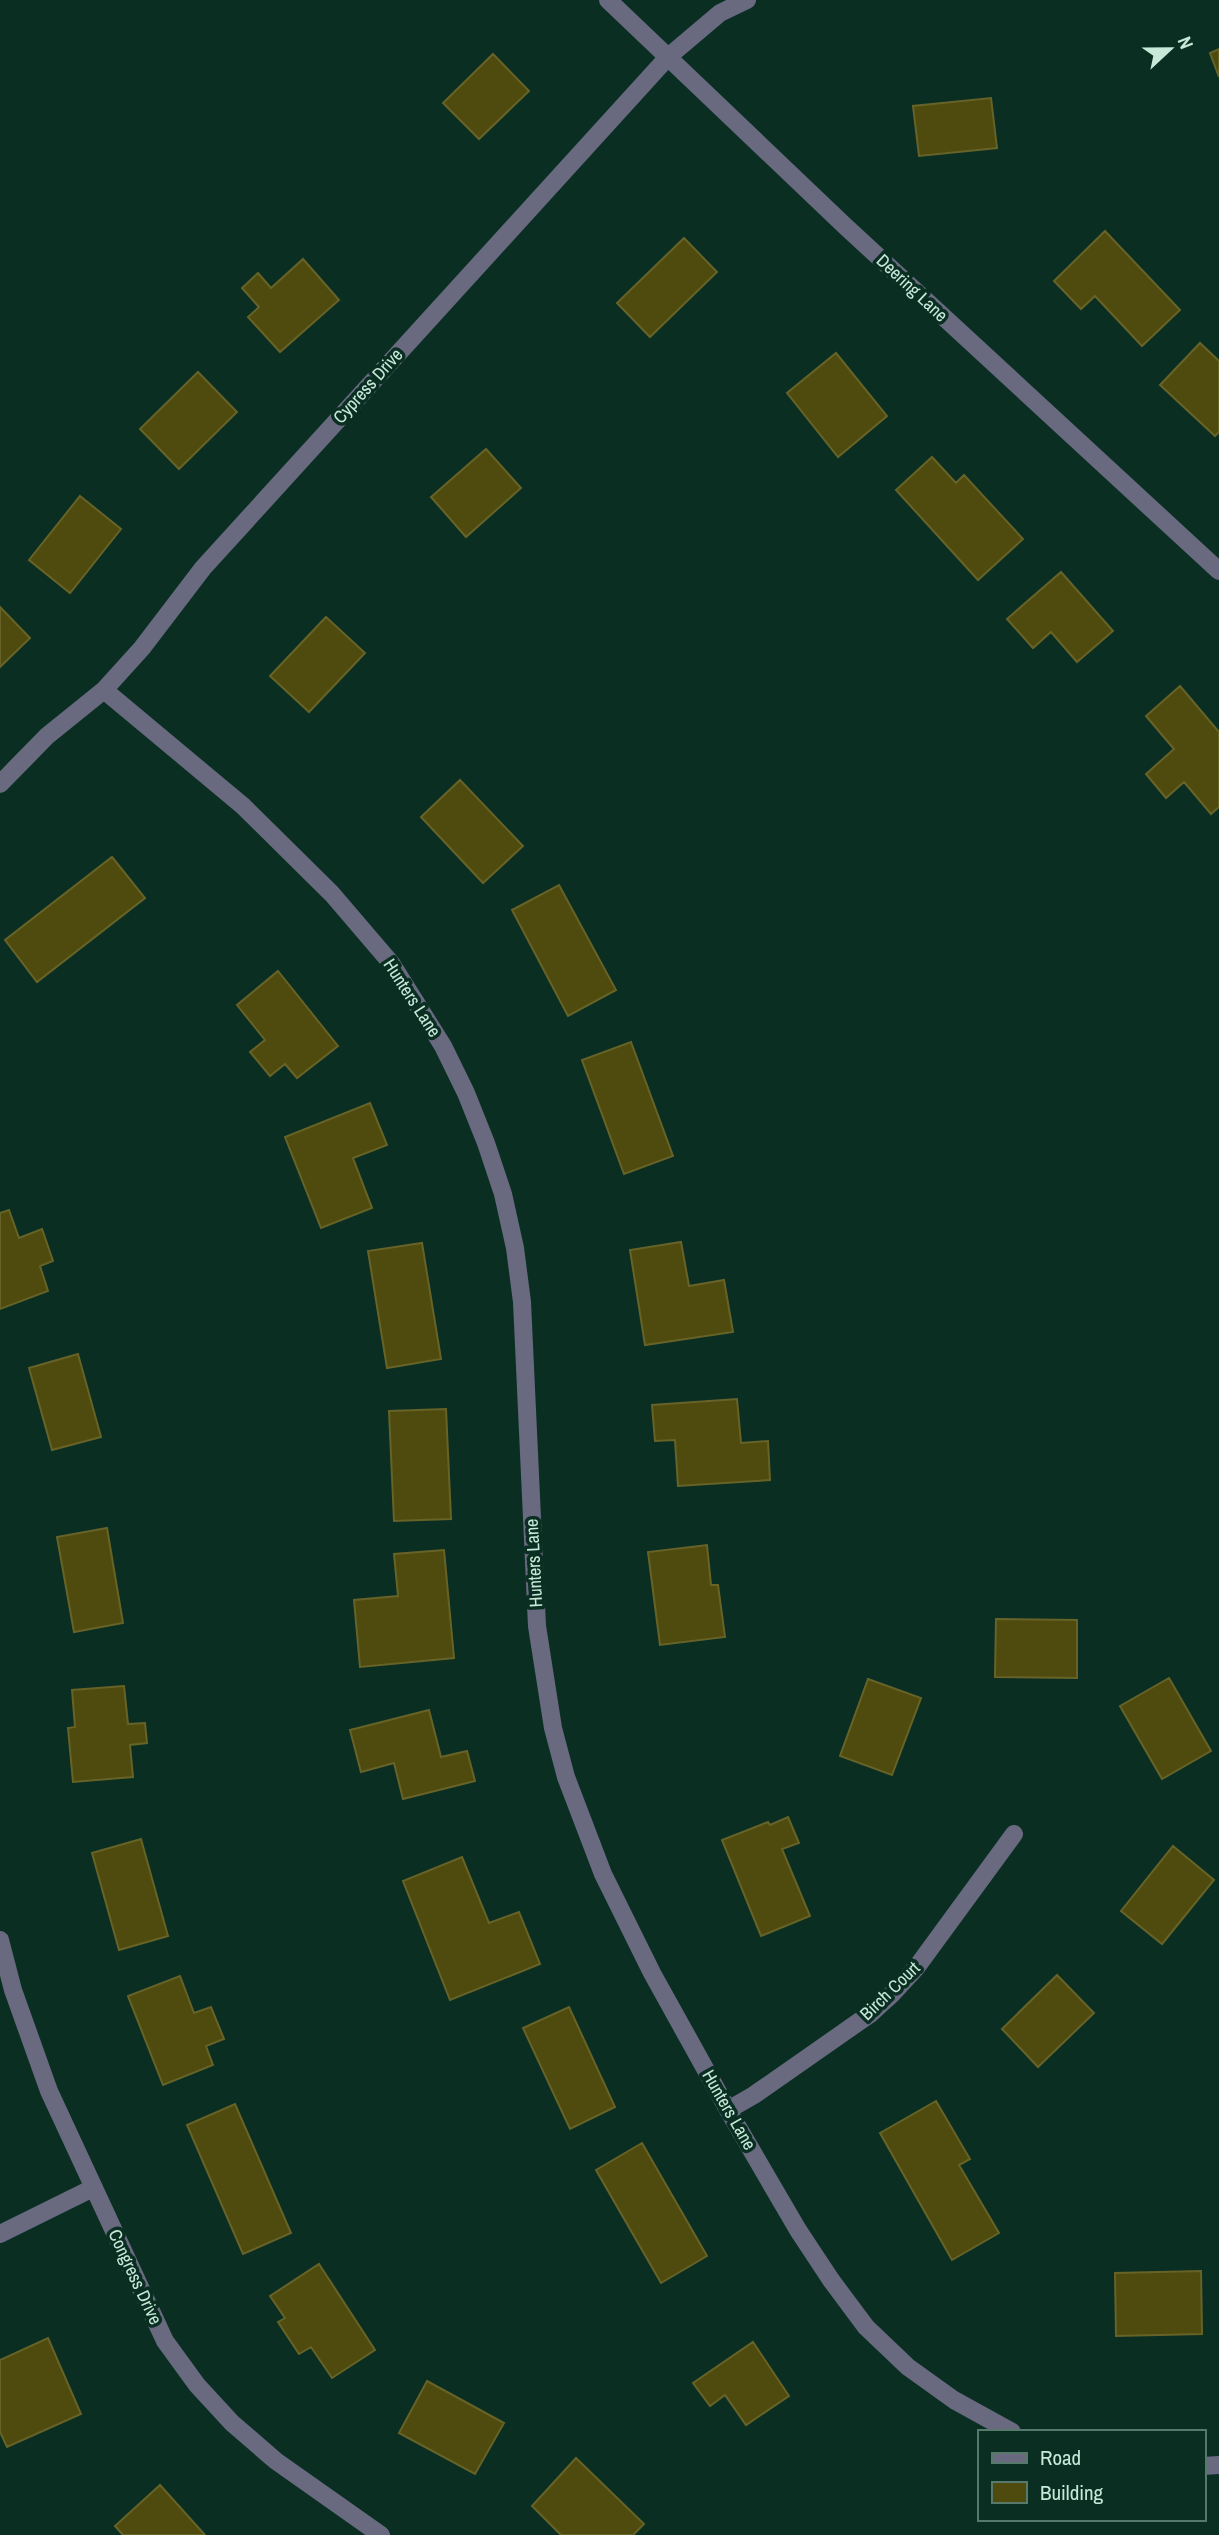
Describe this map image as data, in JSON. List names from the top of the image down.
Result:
{
  "streets": {
    "street": [
      "Deering Lane",
      "Cypress Drive",
      "Hunters Lane",
      "Birch Court",
      "Congress Drive"
    ]
  },
  "crossings": [
    ["Deering Lane", "Cypress Drive"],
    ["Cypress Drive", "Hunters Lane"],
    ["Hunters Lane", "Birch Court"]
  ],
  "legend": ["Road", "Building"],
  "north": "right"
}
